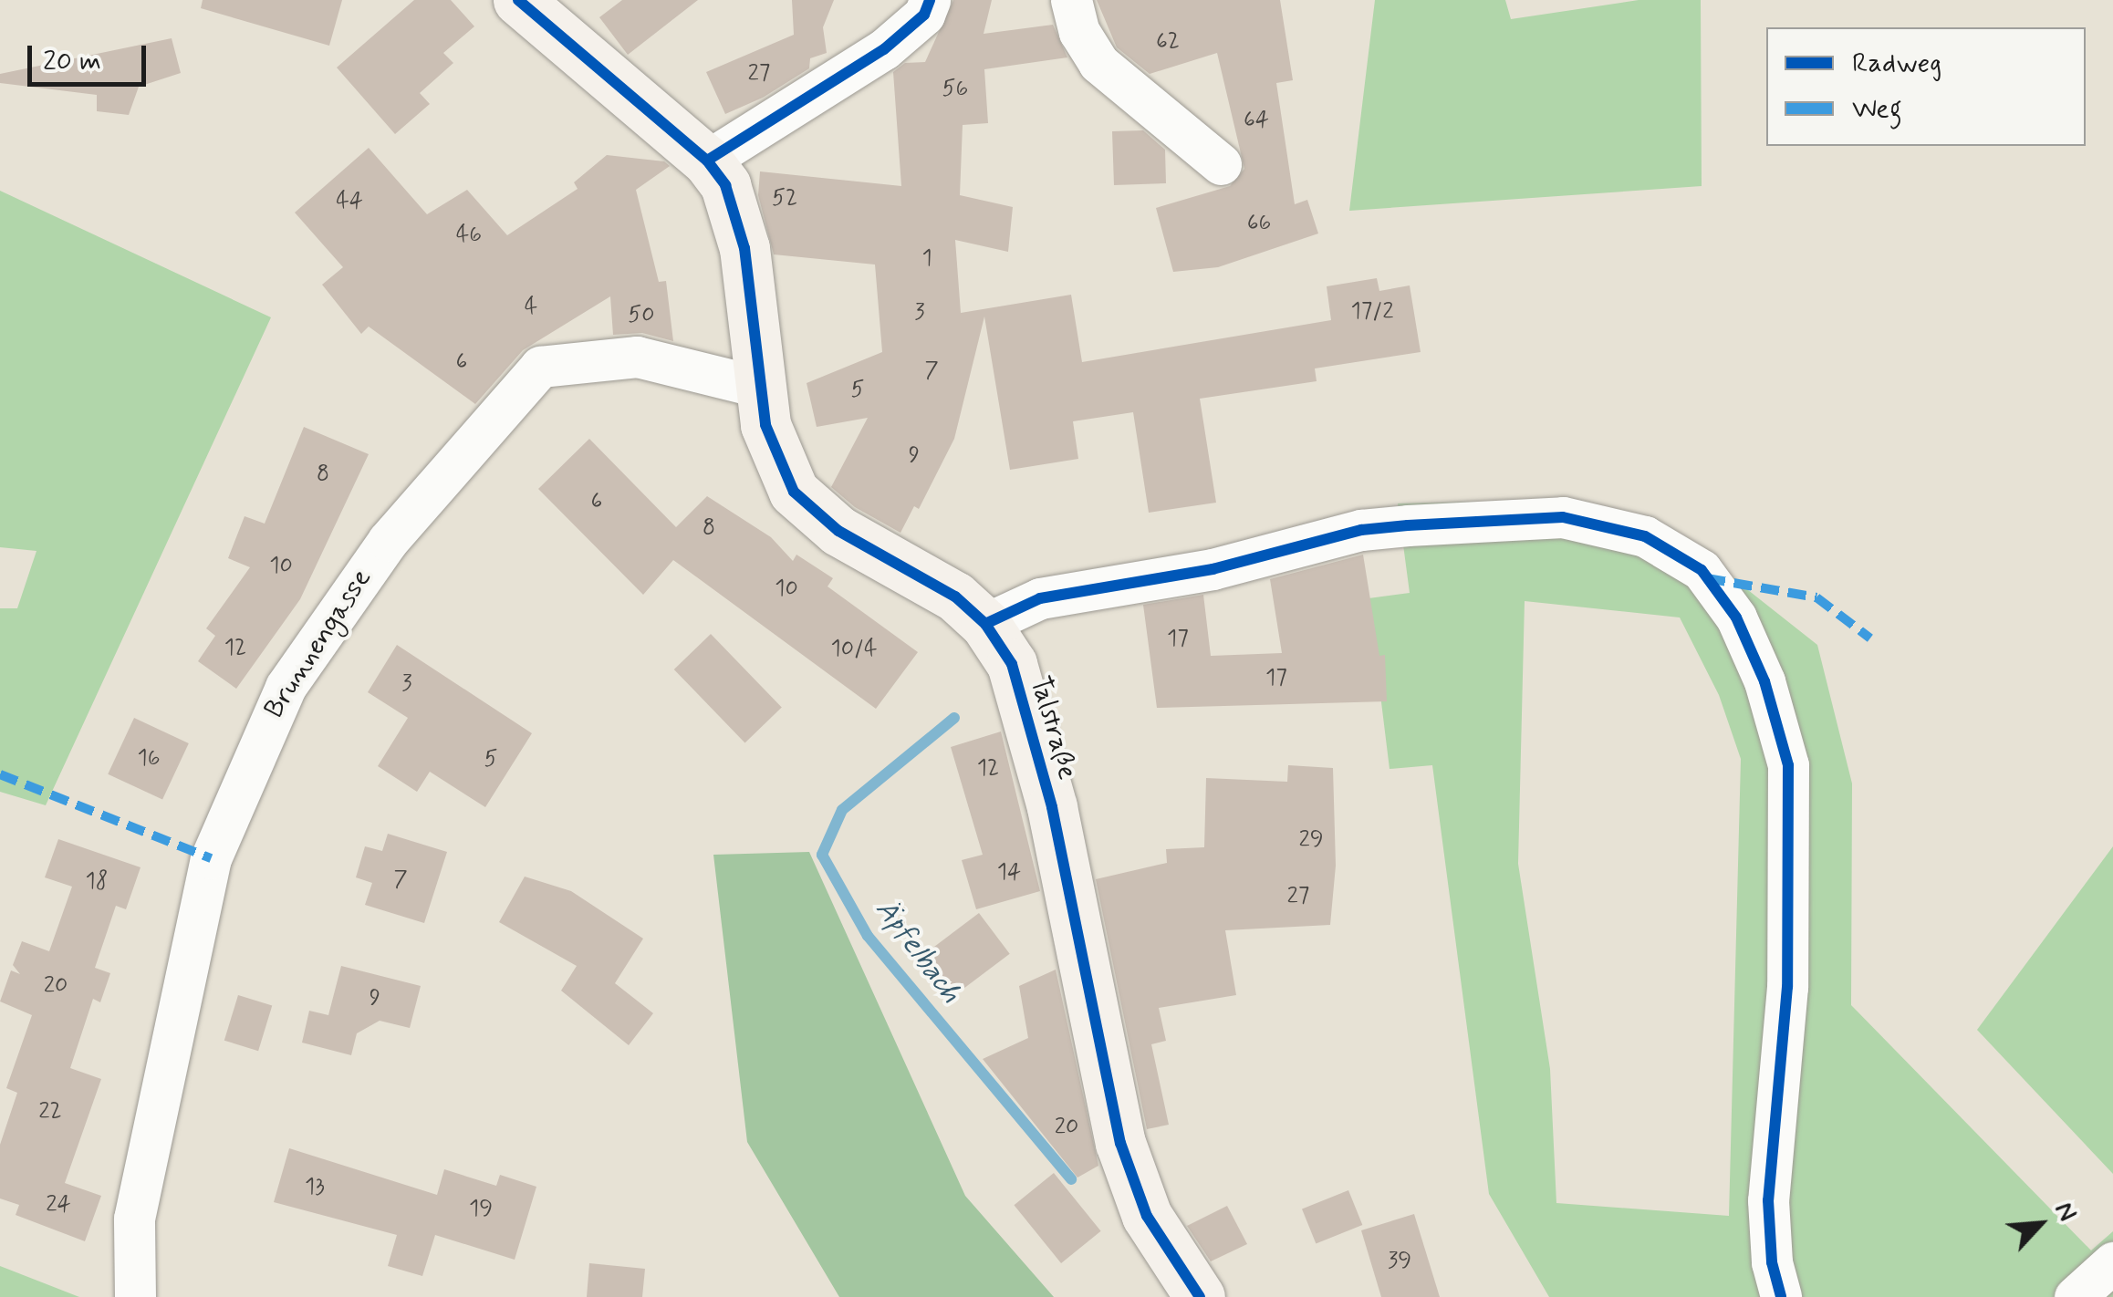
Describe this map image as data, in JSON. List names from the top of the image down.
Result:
{
  "streets": {
    "street": ["Brunnengasse", "Talstraße"]
  },
  "crossings": [
    ["Brunnengasse", "Talstraße"]
  ],
  "water": ["Äpfelbach"],
  "house_numbers": [
    "62",
    "27",
    "56",
    "64",
    "52",
    "44",
    "66",
    "46",
    "1",
    "4",
    "17/2",
    "3",
    "50",
    "6",
    "7",
    "5",
    "9",
    "8",
    "6",
    "8",
    "10",
    "10",
    "17",
    "12",
    "10/4",
    "17",
    "3",
    "16",
    "5",
    "12",
    "29",
    "14",
    "7",
    "18",
    "27",
    "20",
    "9",
    "22",
    "20",
    "13",
    "24",
    "19",
    "39"
  ],
  "legend": ["Radweg", "Weg"],
  "scale_bar": "20 m",
  "north": "top right"
}
